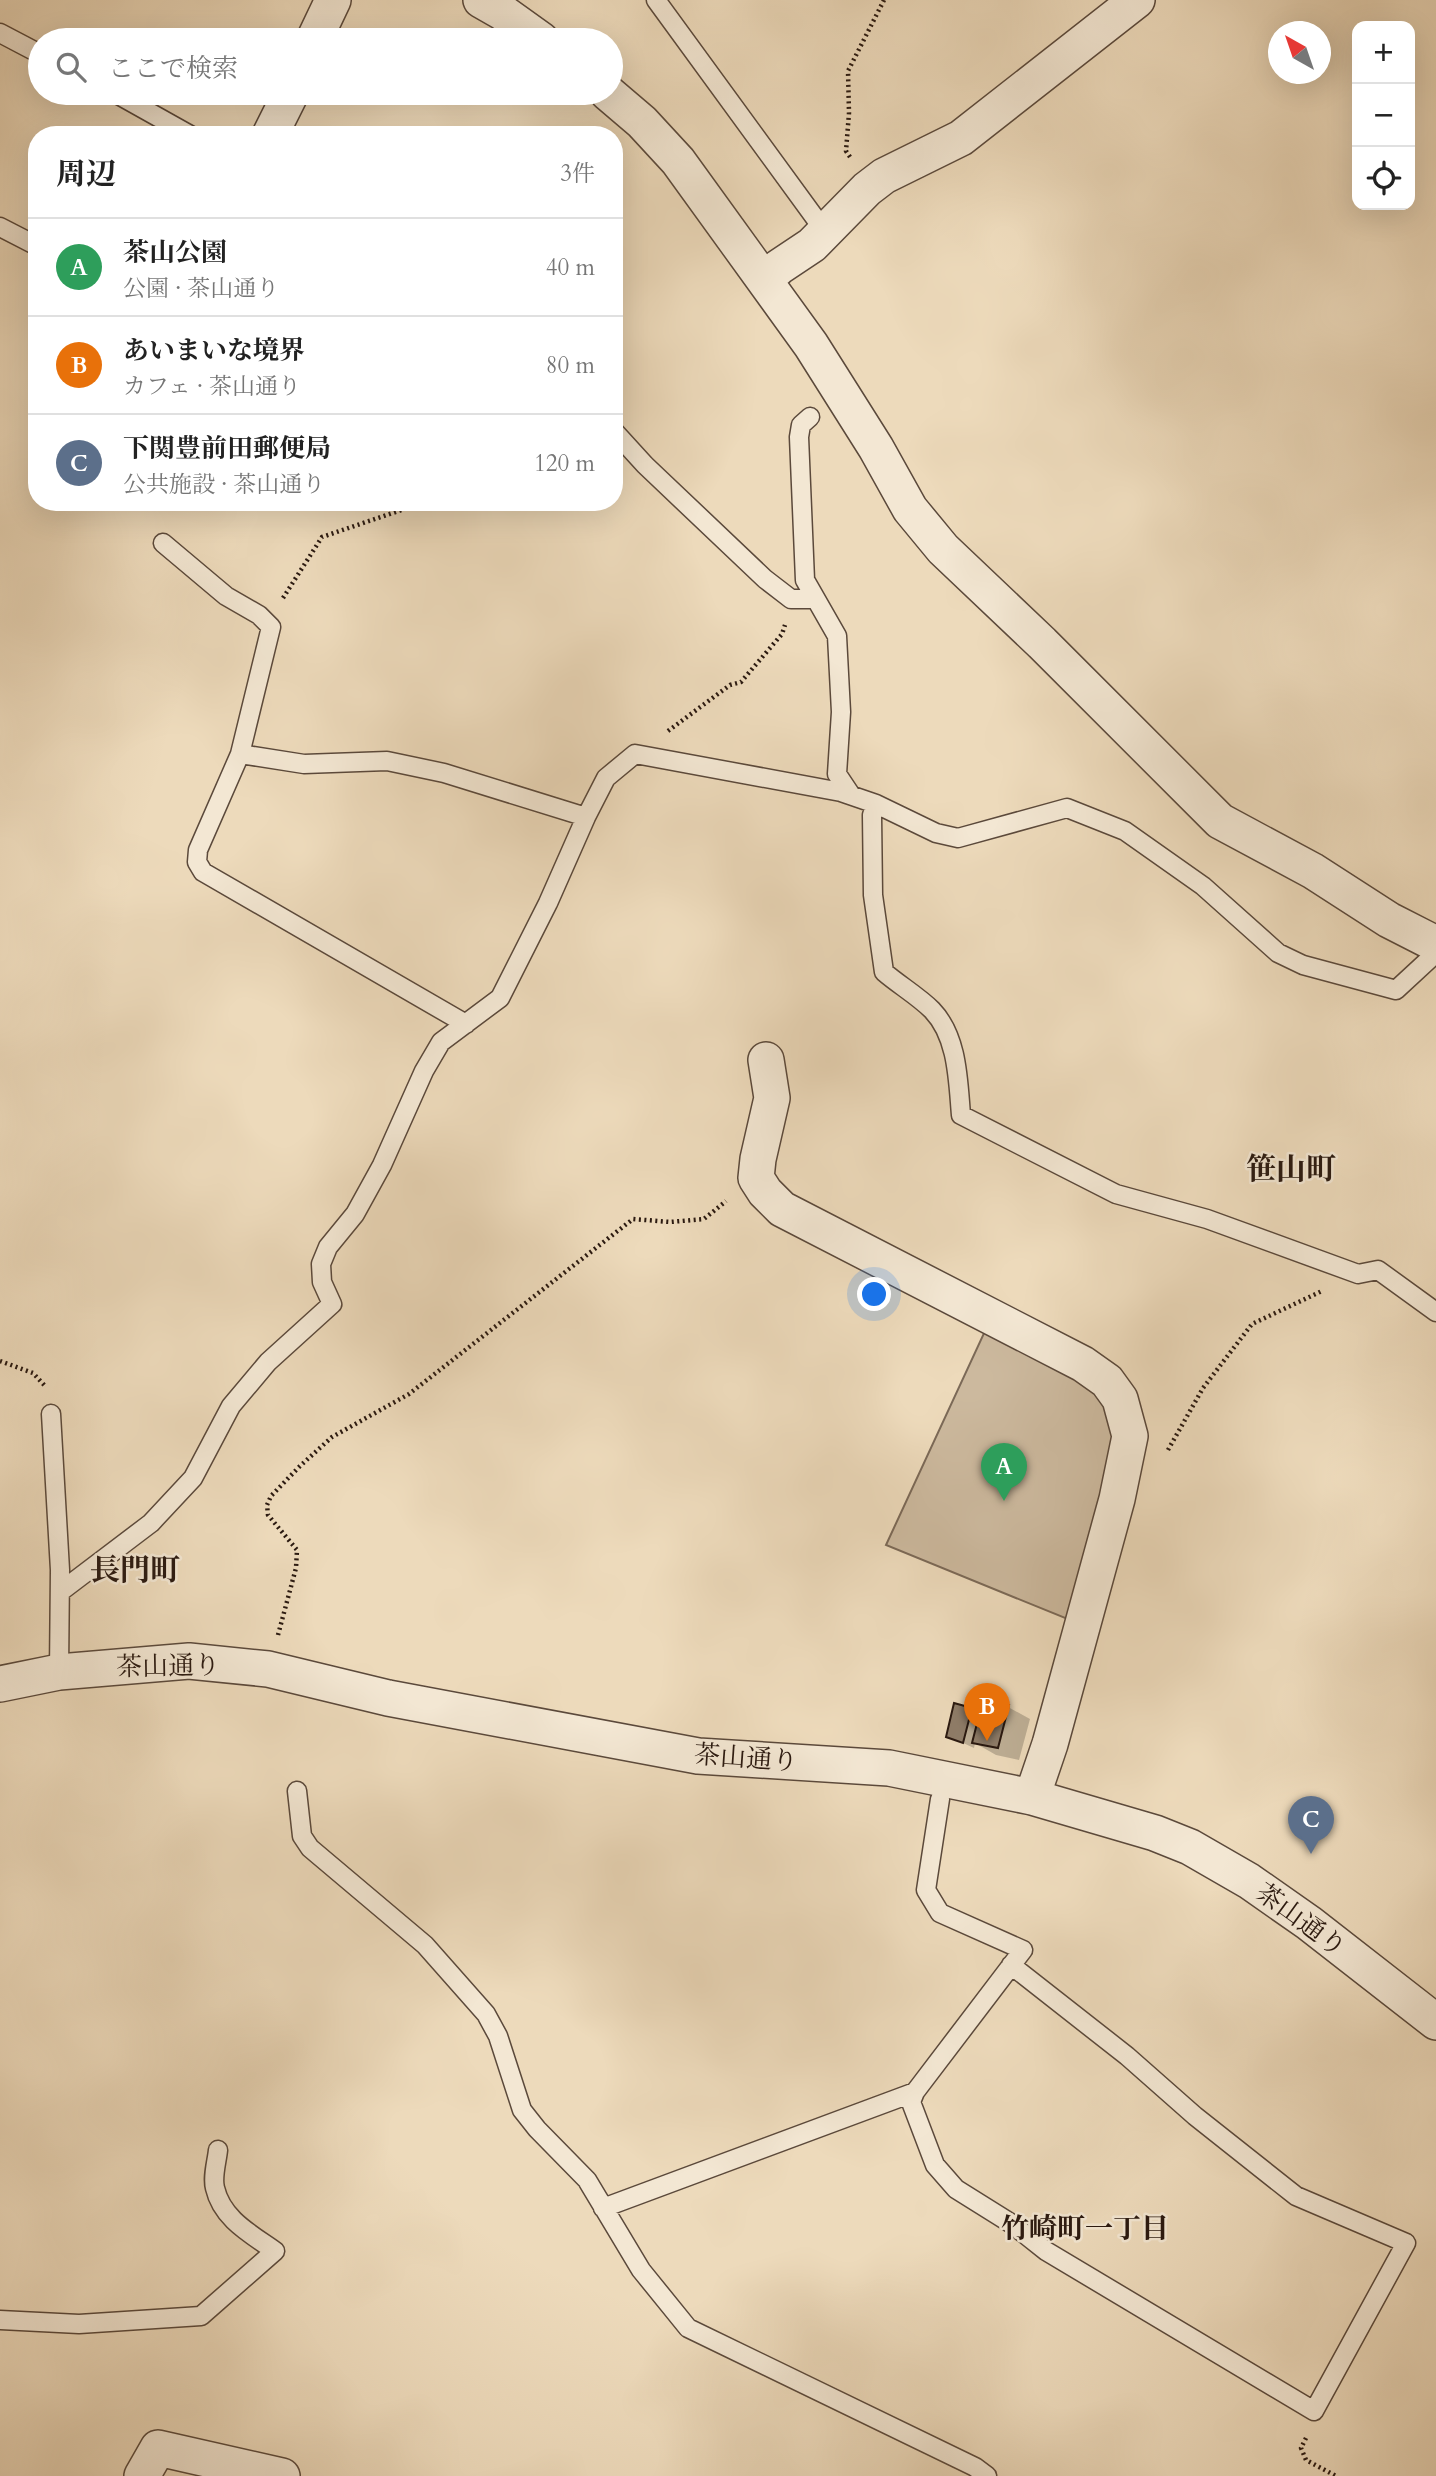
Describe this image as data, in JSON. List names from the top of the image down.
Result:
{
  "streets": {
    "street": ["茶山通り"]
  },
  "districts": ["笹山町", "長門町", "竹崎町一丁目"],
  "north": "top left",
  "page": {
    "map_buttons": ["+", "−"],
    "search": "ここで検索",
    "heading": ["周辺", "3件"],
    "list": [
      {
        "mark": "A",
        "name": "茶山公園",
        "note": "公園 · 茶山通り",
        "value": "40 m"
      },
      {
        "mark": "B",
        "name": "あいまいな境界",
        "note": "カフェ · 茶山通り",
        "value": "80 m"
      },
      {
        "mark": "C",
        "name": "下関豊前田郵便局",
        "note": "公共施設 · 茶山通り",
        "value": "120 m"
      }
    ],
    "pins": ["A", "B", "C"]
  }
}
